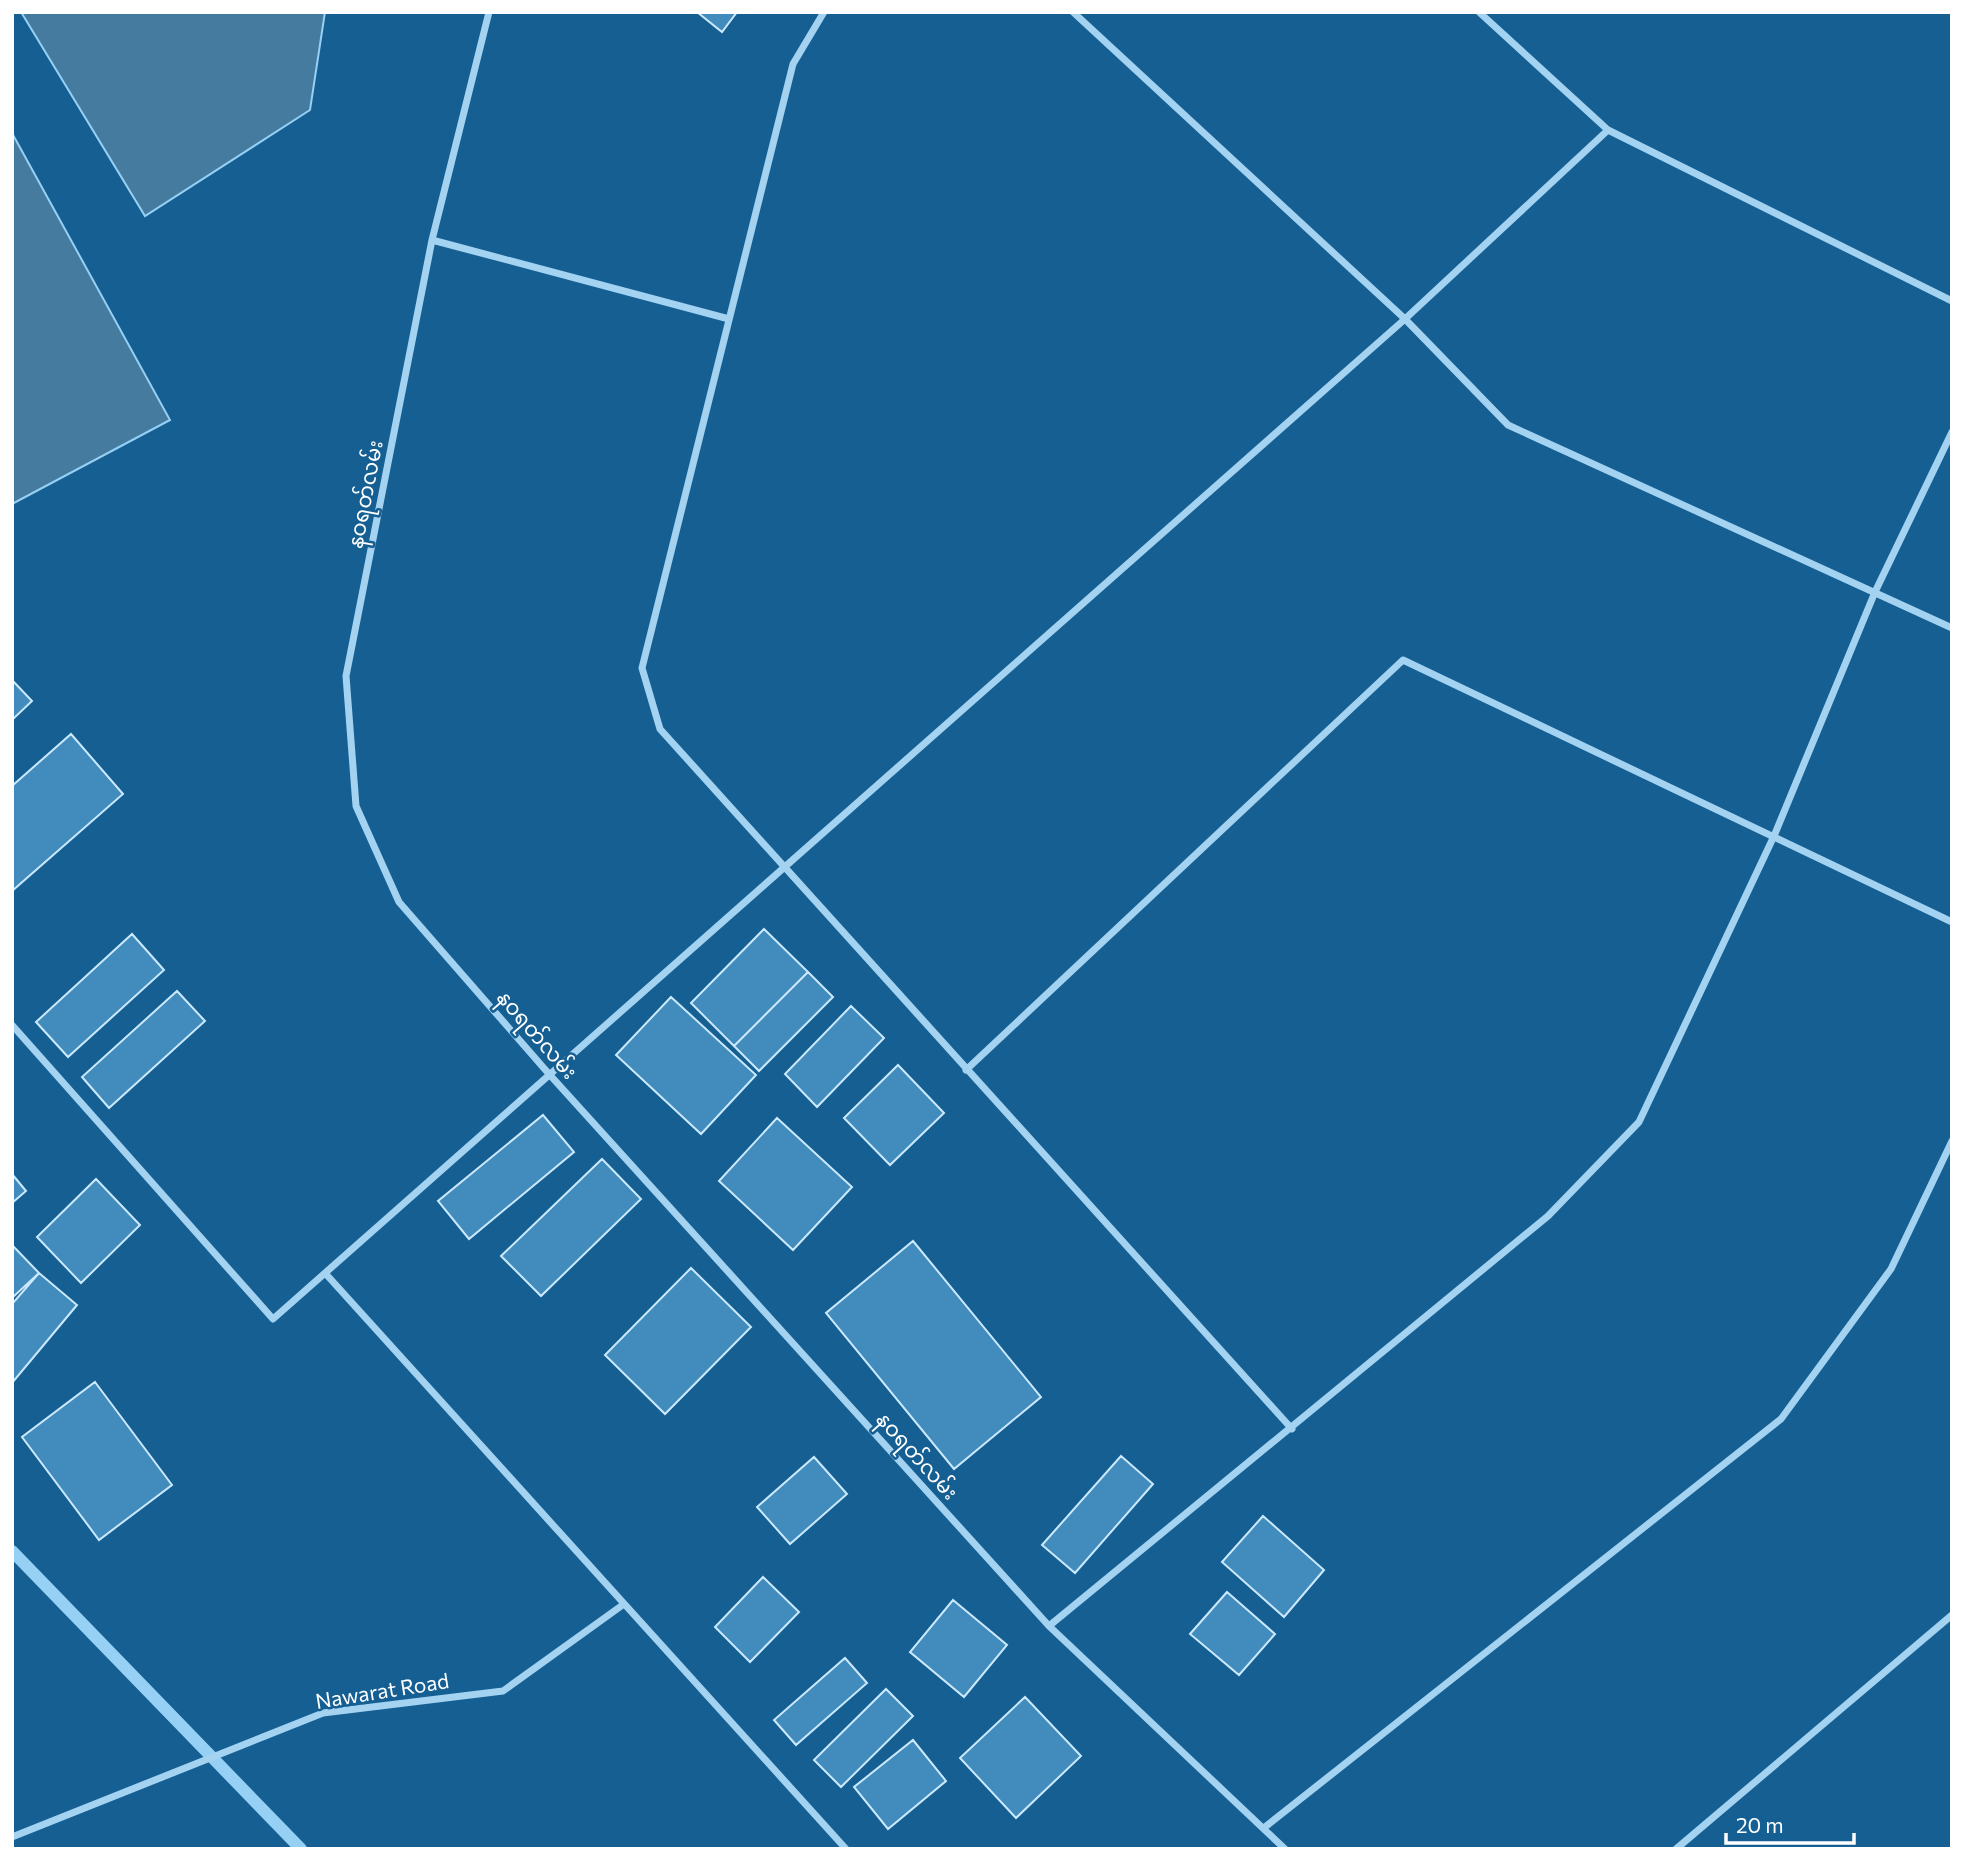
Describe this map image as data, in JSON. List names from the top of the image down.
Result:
{
  "streets": {
    "street": ["နဝရတ်လမ်း", "Nawarat Road"]
  },
  "scale_bar": "20 m"
}
